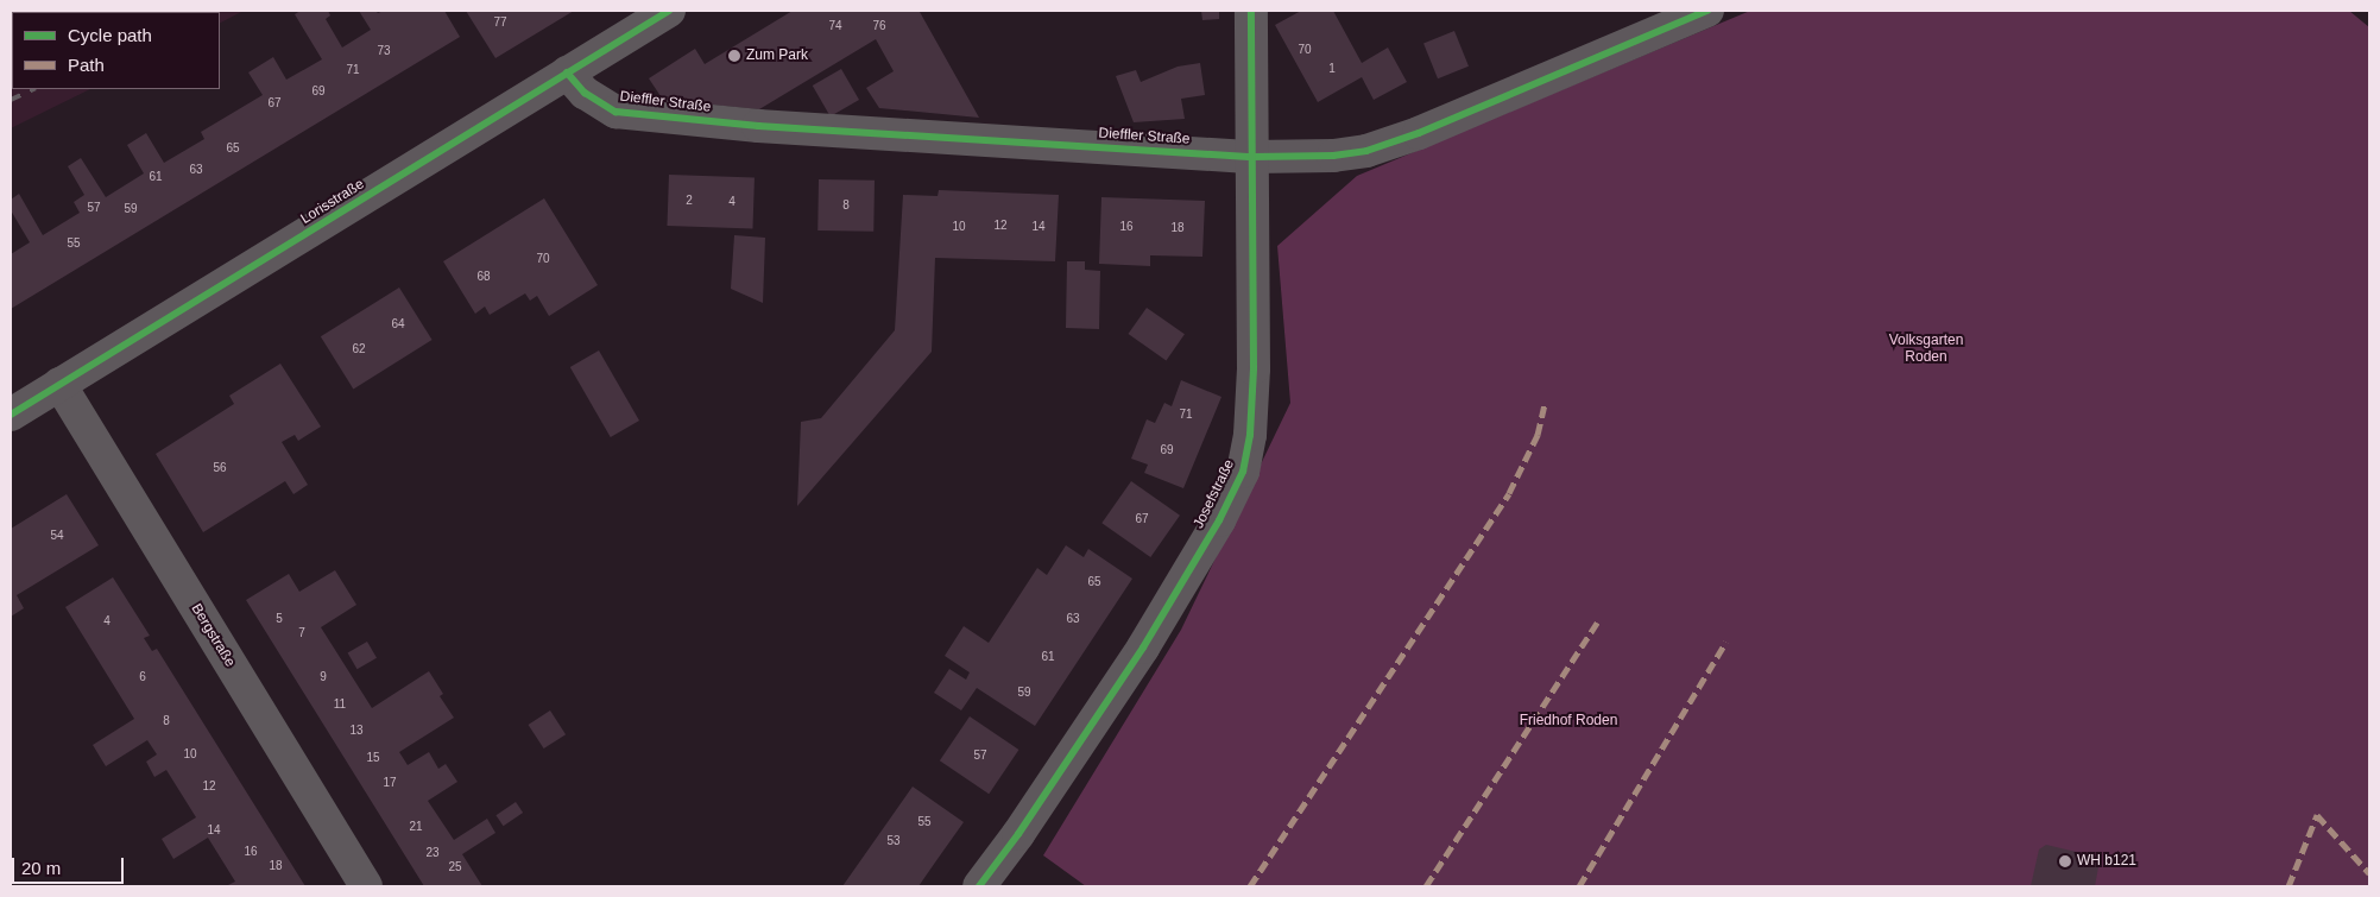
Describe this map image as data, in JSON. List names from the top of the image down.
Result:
{
  "streets": {
    "street": [
      "Dieffler Straße",
      "Lorisstraße",
      "Josefstraße",
      "Bergstraße"
    ]
  },
  "crossings": [
    ["Dieffler Straße", "Lorisstraße"],
    ["Dieffler Straße", "Josefstraße"],
    ["Lorisstraße", "Bergstraße"]
  ],
  "parks": ["Volksgarten Roden", "Friedhof Roden"],
  "places": ["Zum Park", "WH b121"],
  "house_numbers": [
    "77",
    "74",
    "76",
    "70",
    "73",
    "1",
    "71",
    "69",
    "67",
    "65",
    "63",
    "61",
    "2",
    "4",
    "8",
    "57",
    "59",
    "12",
    "10",
    "14",
    "16",
    "18",
    "55",
    "70",
    "68",
    "64",
    "62",
    "71",
    "69",
    "56",
    "67",
    "54",
    "65",
    "5",
    "63",
    "4",
    "7",
    "61",
    "6",
    "9",
    "59",
    "11",
    "8",
    "13",
    "10",
    "57",
    "15",
    "17",
    "12",
    "55",
    "21",
    "14",
    "53",
    "16",
    "23",
    "18",
    "25"
  ],
  "legend": ["Cycle path", "Path"],
  "scale_bar": "20 m"
}
